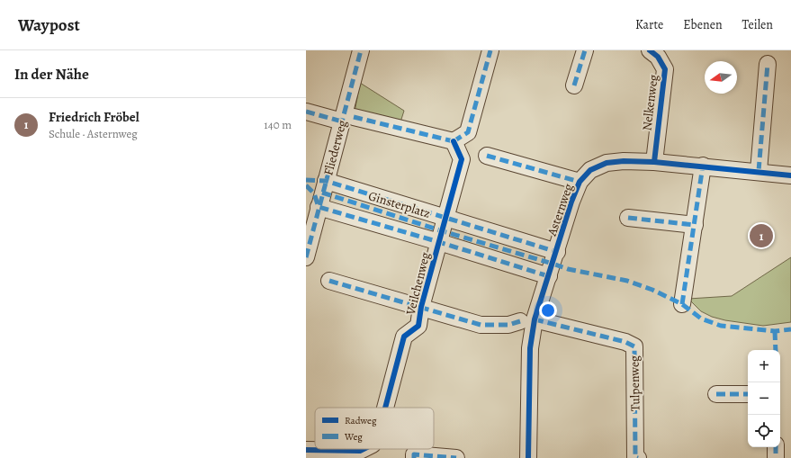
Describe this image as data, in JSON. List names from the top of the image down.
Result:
{
  "streets": {
    "street": [
      "Nelkenweg",
      "Fliederweg",
      "Ginsterplatz",
      "Asternweg",
      "Veilchenweg",
      "Tulpenweg"
    ]
  },
  "crossings": [
    ["Nelkenweg", "Asternweg"],
    ["Fliederweg", "Ginsterplatz"],
    ["Ginsterplatz", "Asternweg"],
    ["Ginsterplatz", "Veilchenweg"],
    ["Asternweg", "Veilchenweg"],
    ["Asternweg", "Tulpenweg"],
    ["Veilchenweg", "Tulpenweg"]
  ],
  "legend": ["Radweg", "Weg"],
  "north": "left",
  "page": {
    "header": "Waypost",
    "nav": ["Karte", "Ebenen", "Teilen"],
    "heading": "In der Nähe",
    "list": [
      {
        "mark": "1",
        "name": "Friedrich Fröbel",
        "note": "Schule · Asternweg",
        "value": "140 m"
      }
    ],
    "pins": "1",
    "map_buttons": ["+", "−"]
  }
}
